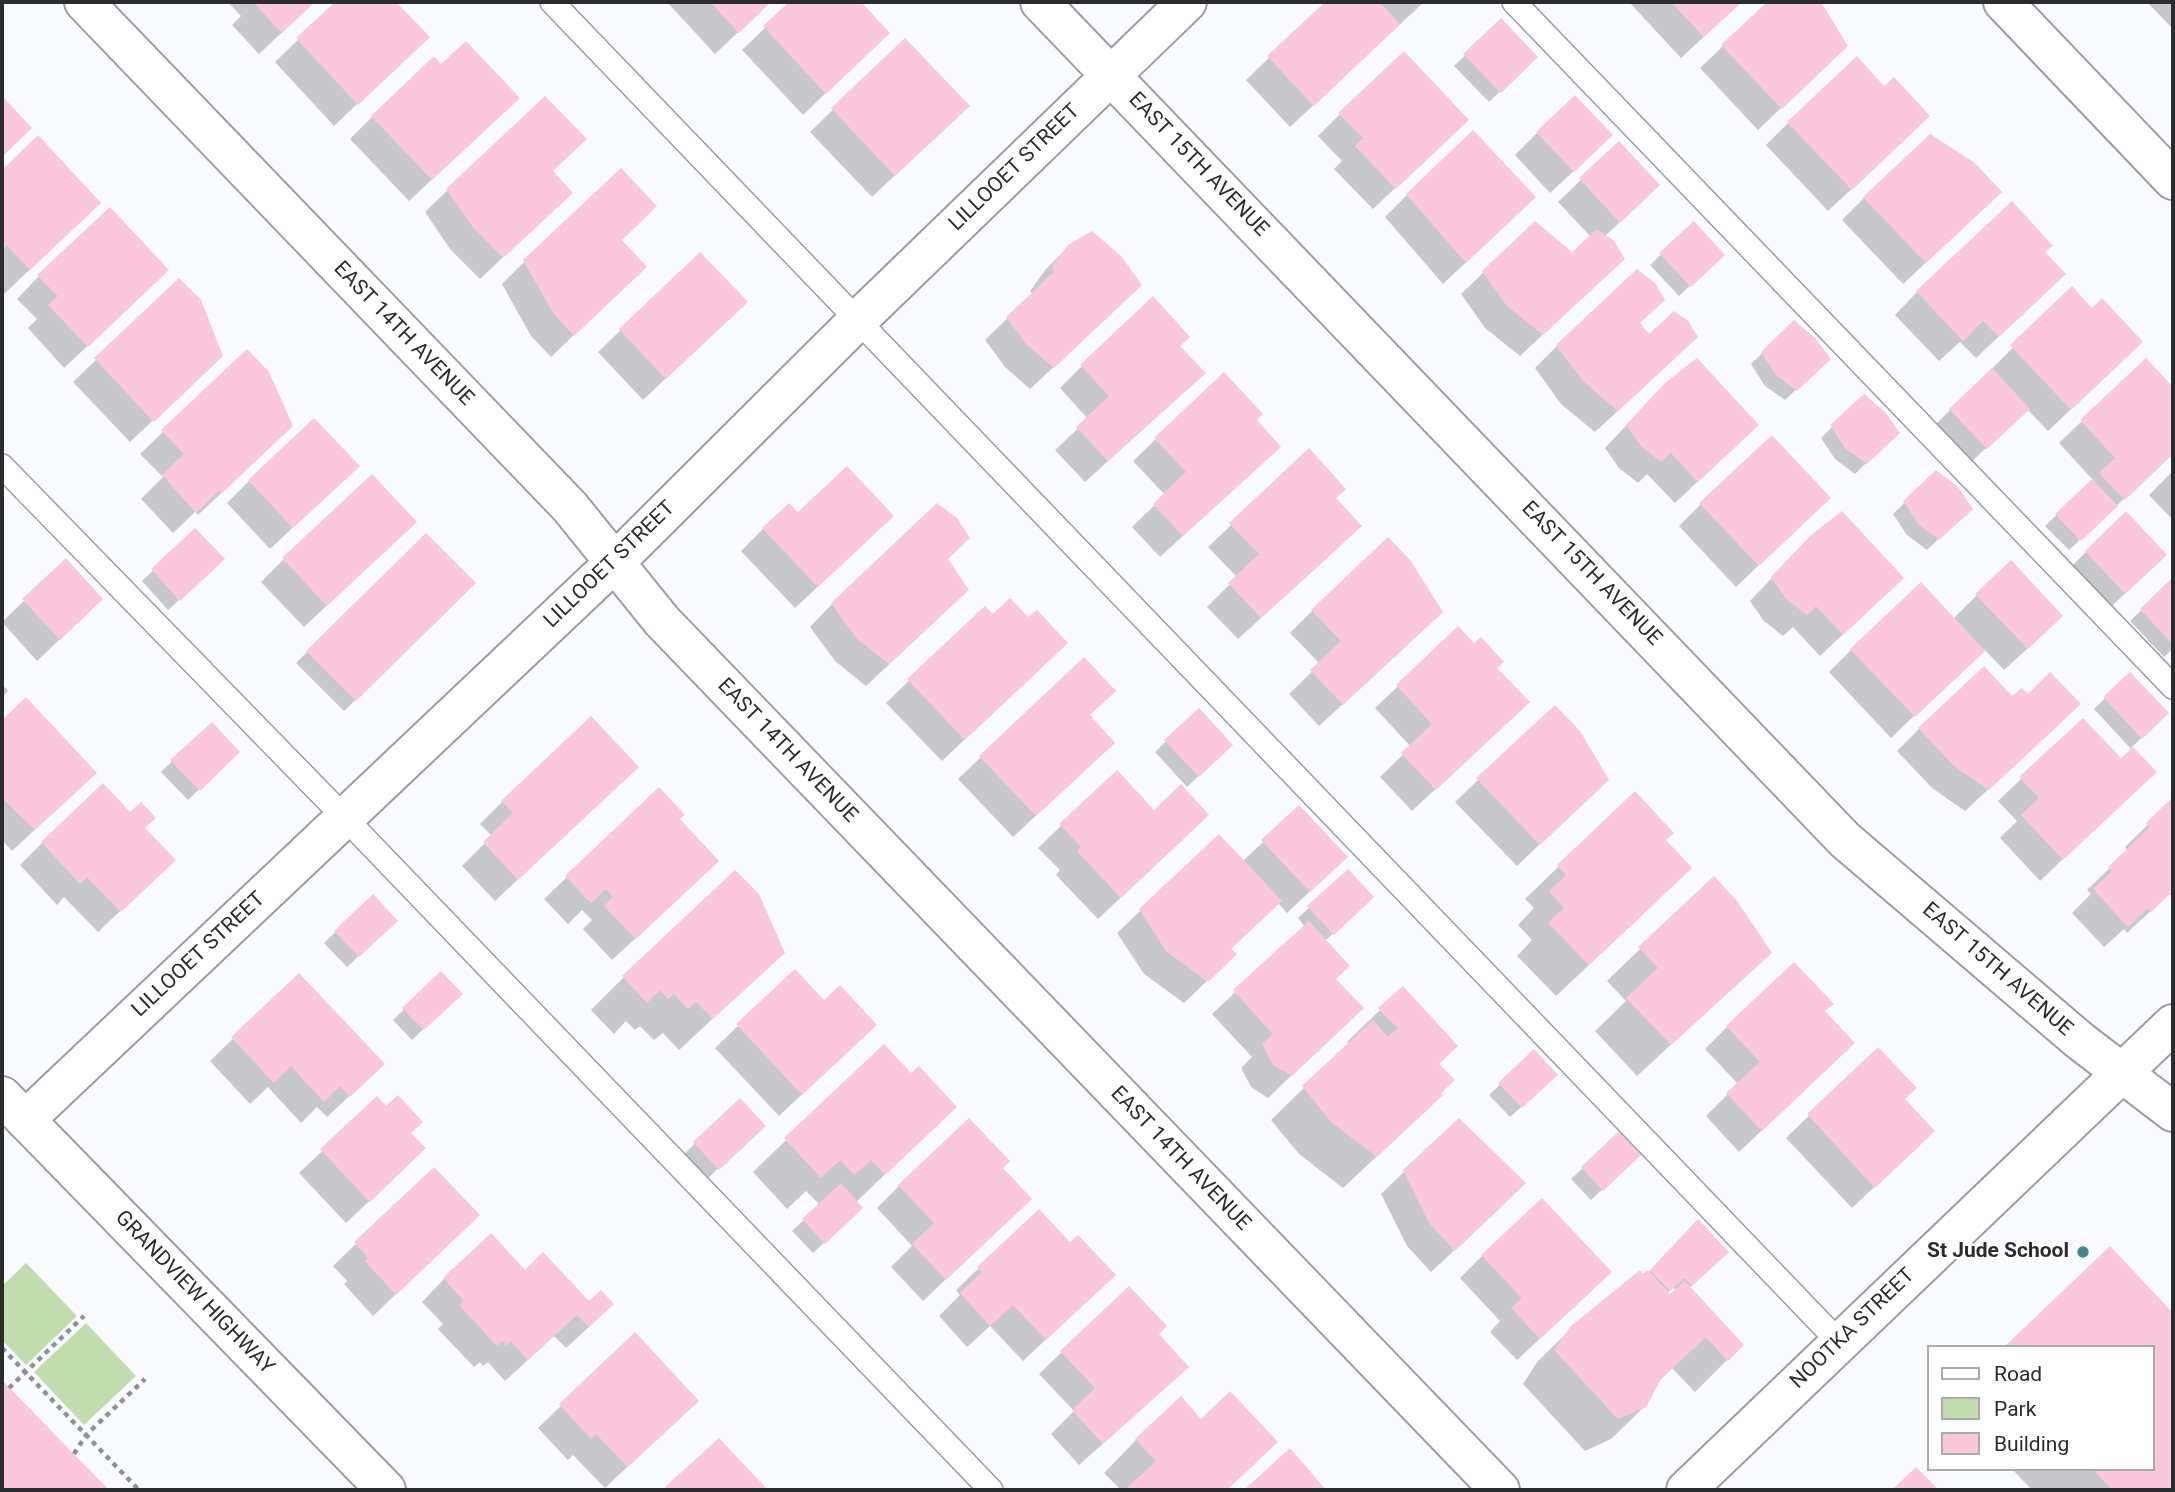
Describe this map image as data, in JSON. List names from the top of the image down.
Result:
{
  "streets": {
    "street": [
      "EAST 15TH AVENUE",
      "LILLOOET STREET",
      "EAST 14TH AVENUE",
      "GRANDVIEW HIGHWAY",
      "NOOTKA STREET"
    ]
  },
  "crossings": [
    ["EAST 15TH AVENUE", "LILLOOET STREET"],
    ["EAST 15TH AVENUE", "NOOTKA STREET"],
    ["LILLOOET STREET", "EAST 14TH AVENUE"],
    ["LILLOOET STREET", "GRANDVIEW HIGHWAY"]
  ],
  "places": ["St Jude School"],
  "legend": ["Road", "Park", "Building"]
}
